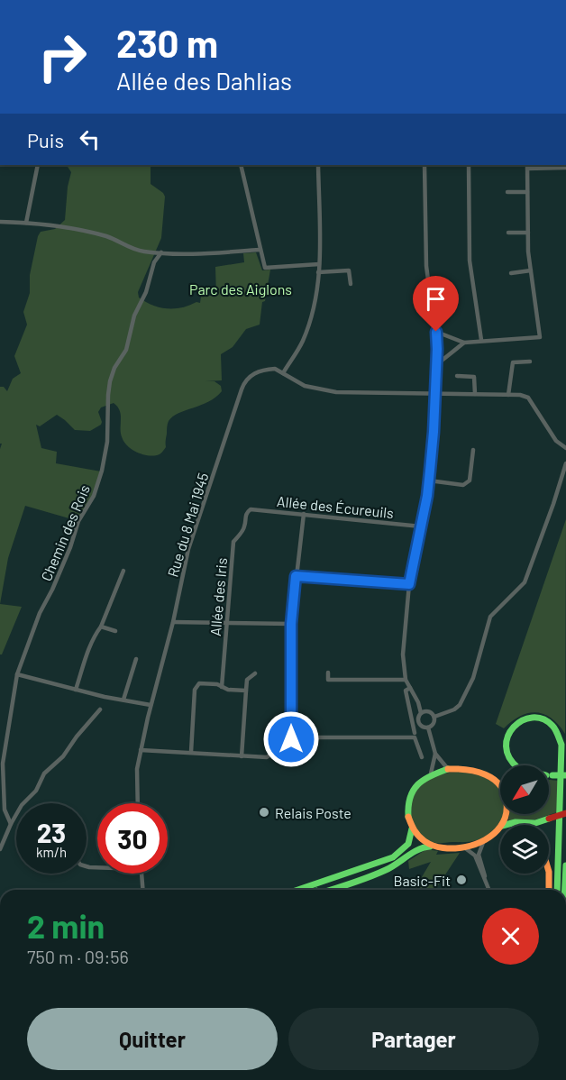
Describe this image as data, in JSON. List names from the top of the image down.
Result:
{
  "streets": {
    "street": [
      "Allée des Écureuils",
      "Rue du 8 Mai 1945",
      "Chemin des Rois",
      "Allée des Iris"
    ]
  },
  "crossings": [
    ["Allée des Écureuils", "Allée des Iris"]
  ],
  "parks": ["Parc des Aiglons"],
  "places": ["Relais Poste", "Basic-Fit"],
  "north": "bottom left",
  "page": {
    "turn": ["230 m", "Allée des Dahlias"],
    "then": "Puis",
    "speed": "23 km/h",
    "limit": "30",
    "heading": ["2 min", "750 m · 09:56"],
    "buttons": ["Quitter", "Partager"]
  }
}
